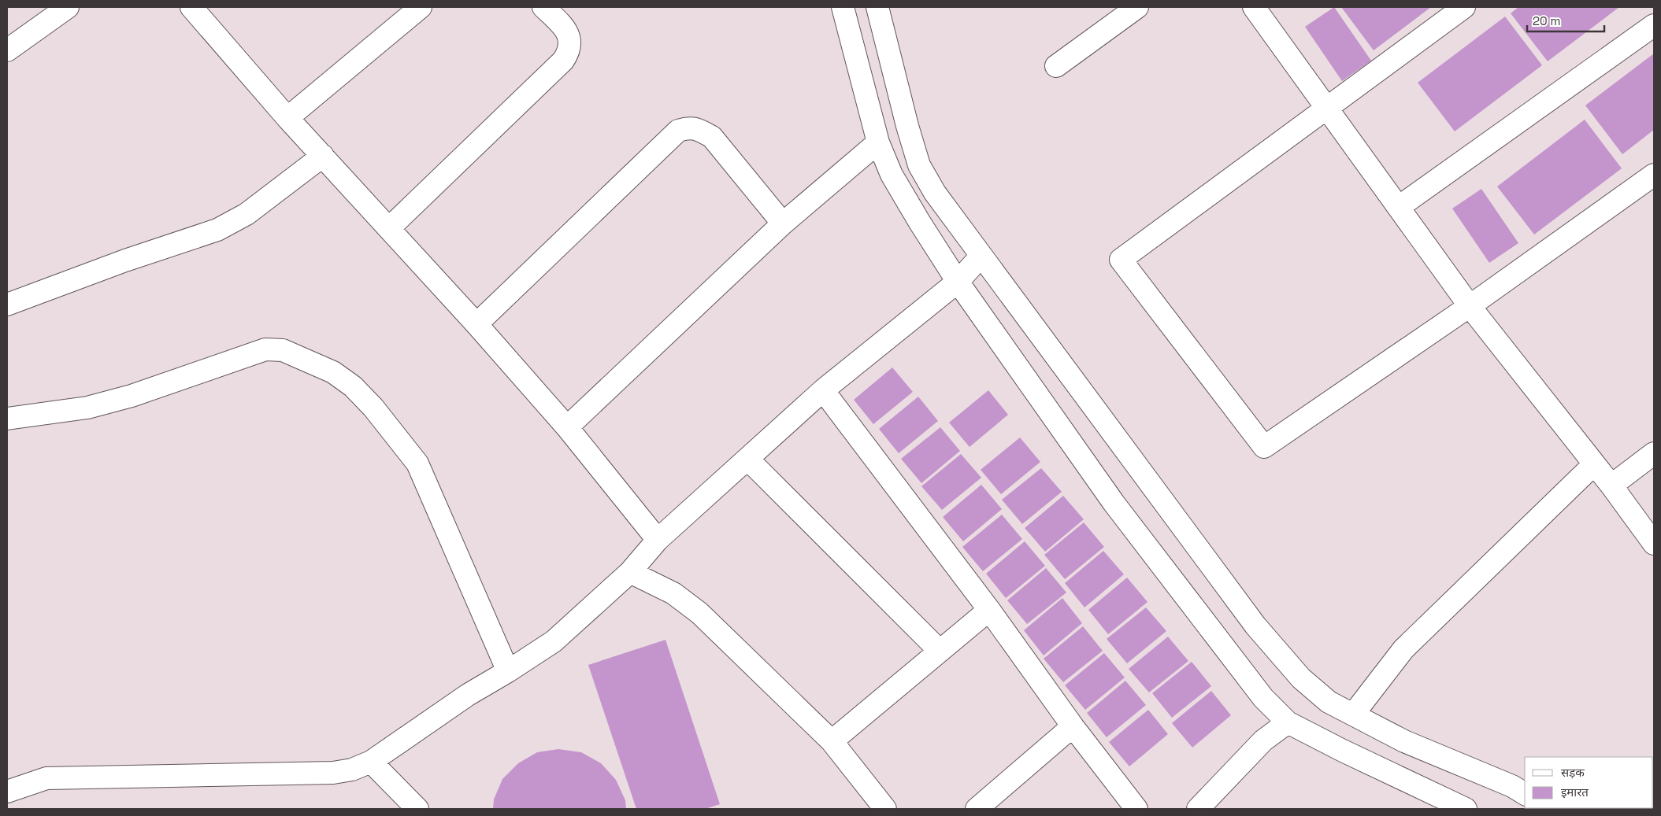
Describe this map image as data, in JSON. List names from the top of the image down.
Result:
{
  "legend": ["सड़क", "इमारत"],
  "scale_bar": "20 m"
}
